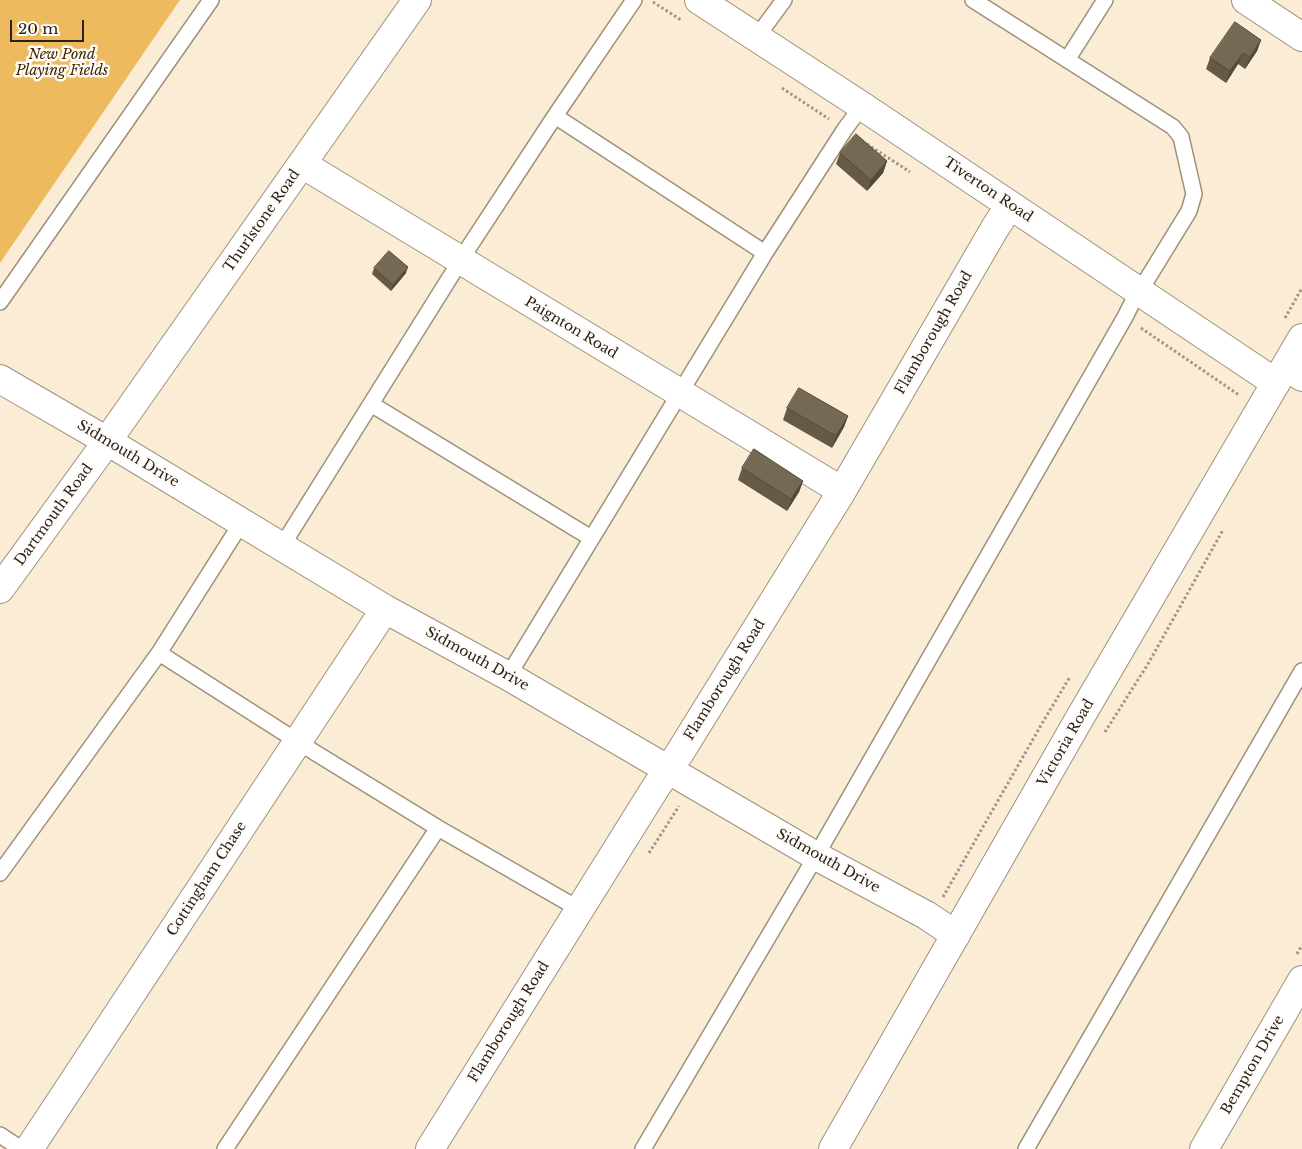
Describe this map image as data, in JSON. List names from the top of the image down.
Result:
{
  "streets": {
    "street": [
      "Tiverton Road",
      "Thurlstone Road",
      "Paignton Road",
      "Flamborough Road",
      "Sidmouth Drive",
      "Dartmouth Road",
      "Victoria Road",
      "Cottingham Chase",
      "Bempton Drive"
    ]
  },
  "crossings": [
    ["Tiverton Road", "Flamborough Road"],
    ["Tiverton Road", "Victoria Road"],
    ["Thurlstone Road", "Paignton Road"],
    ["Thurlstone Road", "Sidmouth Drive"],
    ["Thurlstone Road", "Dartmouth Road"],
    ["Paignton Road", "Flamborough Road"],
    ["Flamborough Road", "Sidmouth Drive"],
    ["Sidmouth Drive", "Dartmouth Road"],
    ["Sidmouth Drive", "Victoria Road"],
    ["Sidmouth Drive", "Cottingham Chase"]
  ],
  "parks": ["New Pond Playing Fields"],
  "scale_bar": "20 m"
}
